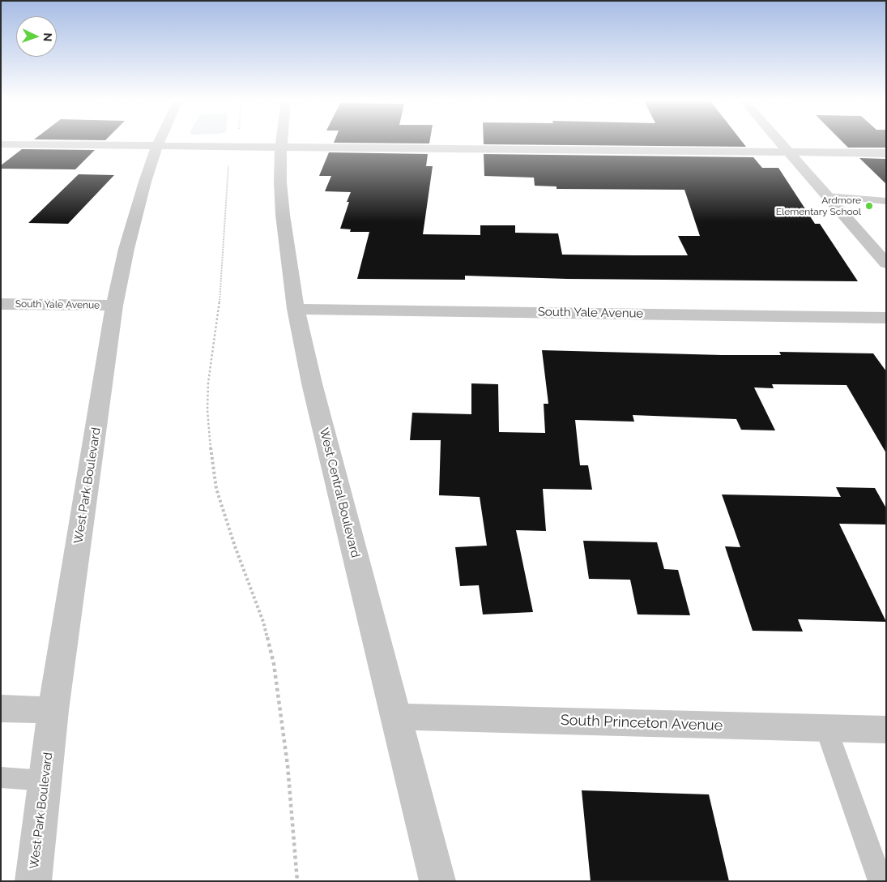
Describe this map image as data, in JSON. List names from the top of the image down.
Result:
{
  "streets": {
    "street": [
      "South Yale Avenue",
      "West Park Boulevard",
      "West Central Boulevard",
      "South Princeton Avenue"
    ]
  },
  "crossings": [
    ["South Yale Avenue", "West Park Boulevard"],
    ["South Yale Avenue", "West Central Boulevard"],
    ["West Central Boulevard", "South Princeton Avenue"]
  ],
  "places": ["Ardmore Elementary School"],
  "north": "right"
}
